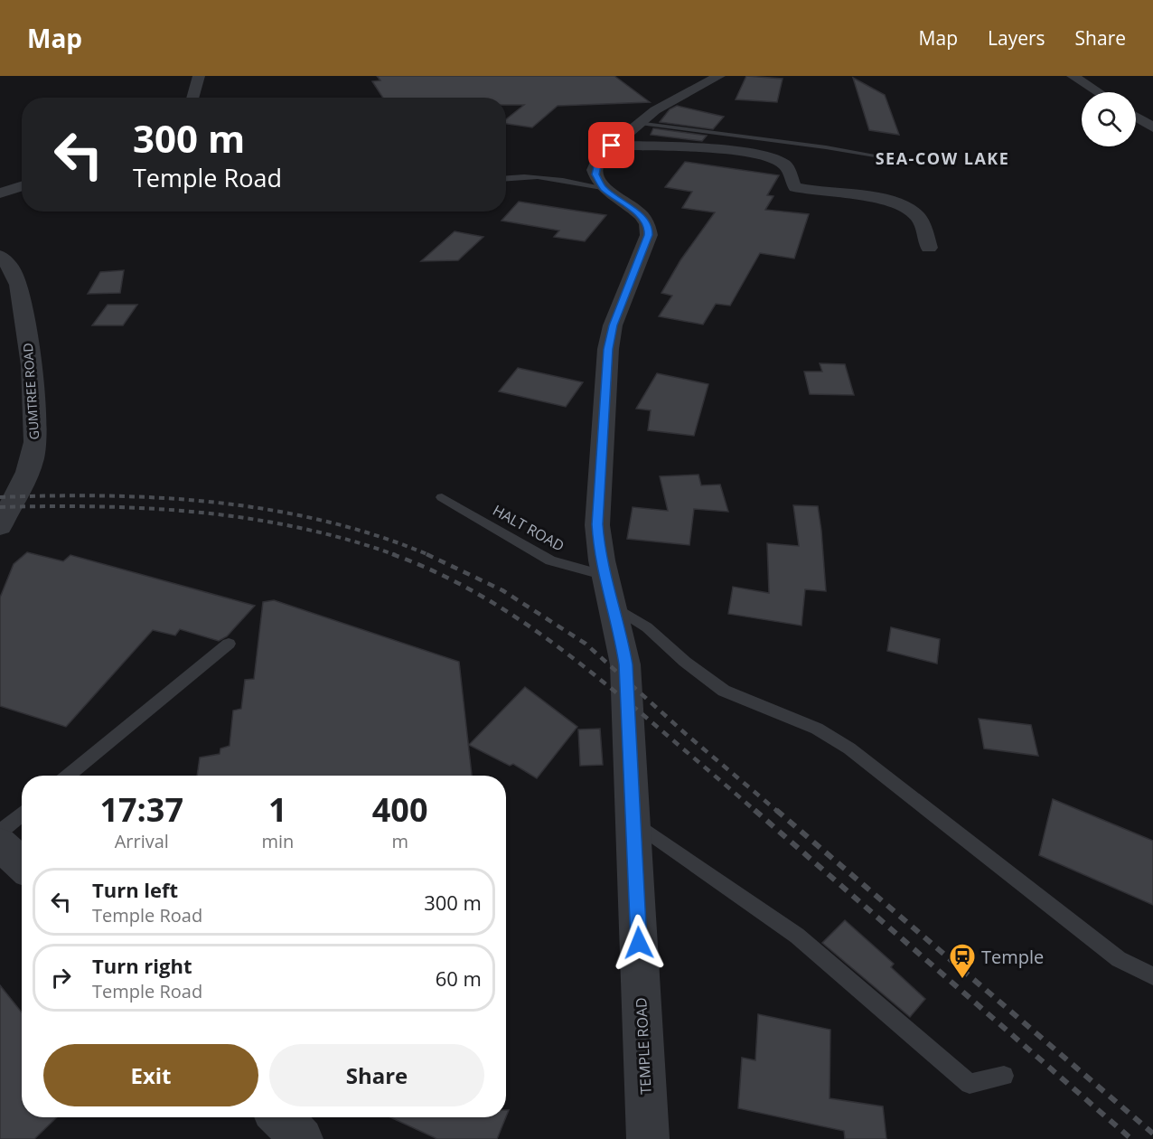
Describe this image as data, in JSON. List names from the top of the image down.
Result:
{
  "streets": {
    "street": ["GUMTREE ROAD", "TEMPLE ROAD"],
    "lane": ["HALT ROAD"]
  },
  "crossings": [
    ["HALT ROAD", "TEMPLE ROAD"]
  ],
  "districts": ["SEA-COW LAKE"],
  "places": {
    "station": ["Temple"]
  },
  "page": {
    "header": "Map",
    "nav": ["Map", "Layers", "Share"],
    "turn": ["300 m", "Temple Road"],
    "eta": [
      "17:37",
      "Arrival",
      "1",
      "min",
      "400",
      "m"
    ],
    "list": [
      {
        "name": "Turn left",
        "note": "Temple Road",
        "value": "300 m"
      },
      {
        "name": "Turn right",
        "note": "Temple Road",
        "value": "60 m"
      }
    ],
    "buttons": ["Exit", "Share"]
  }
}
